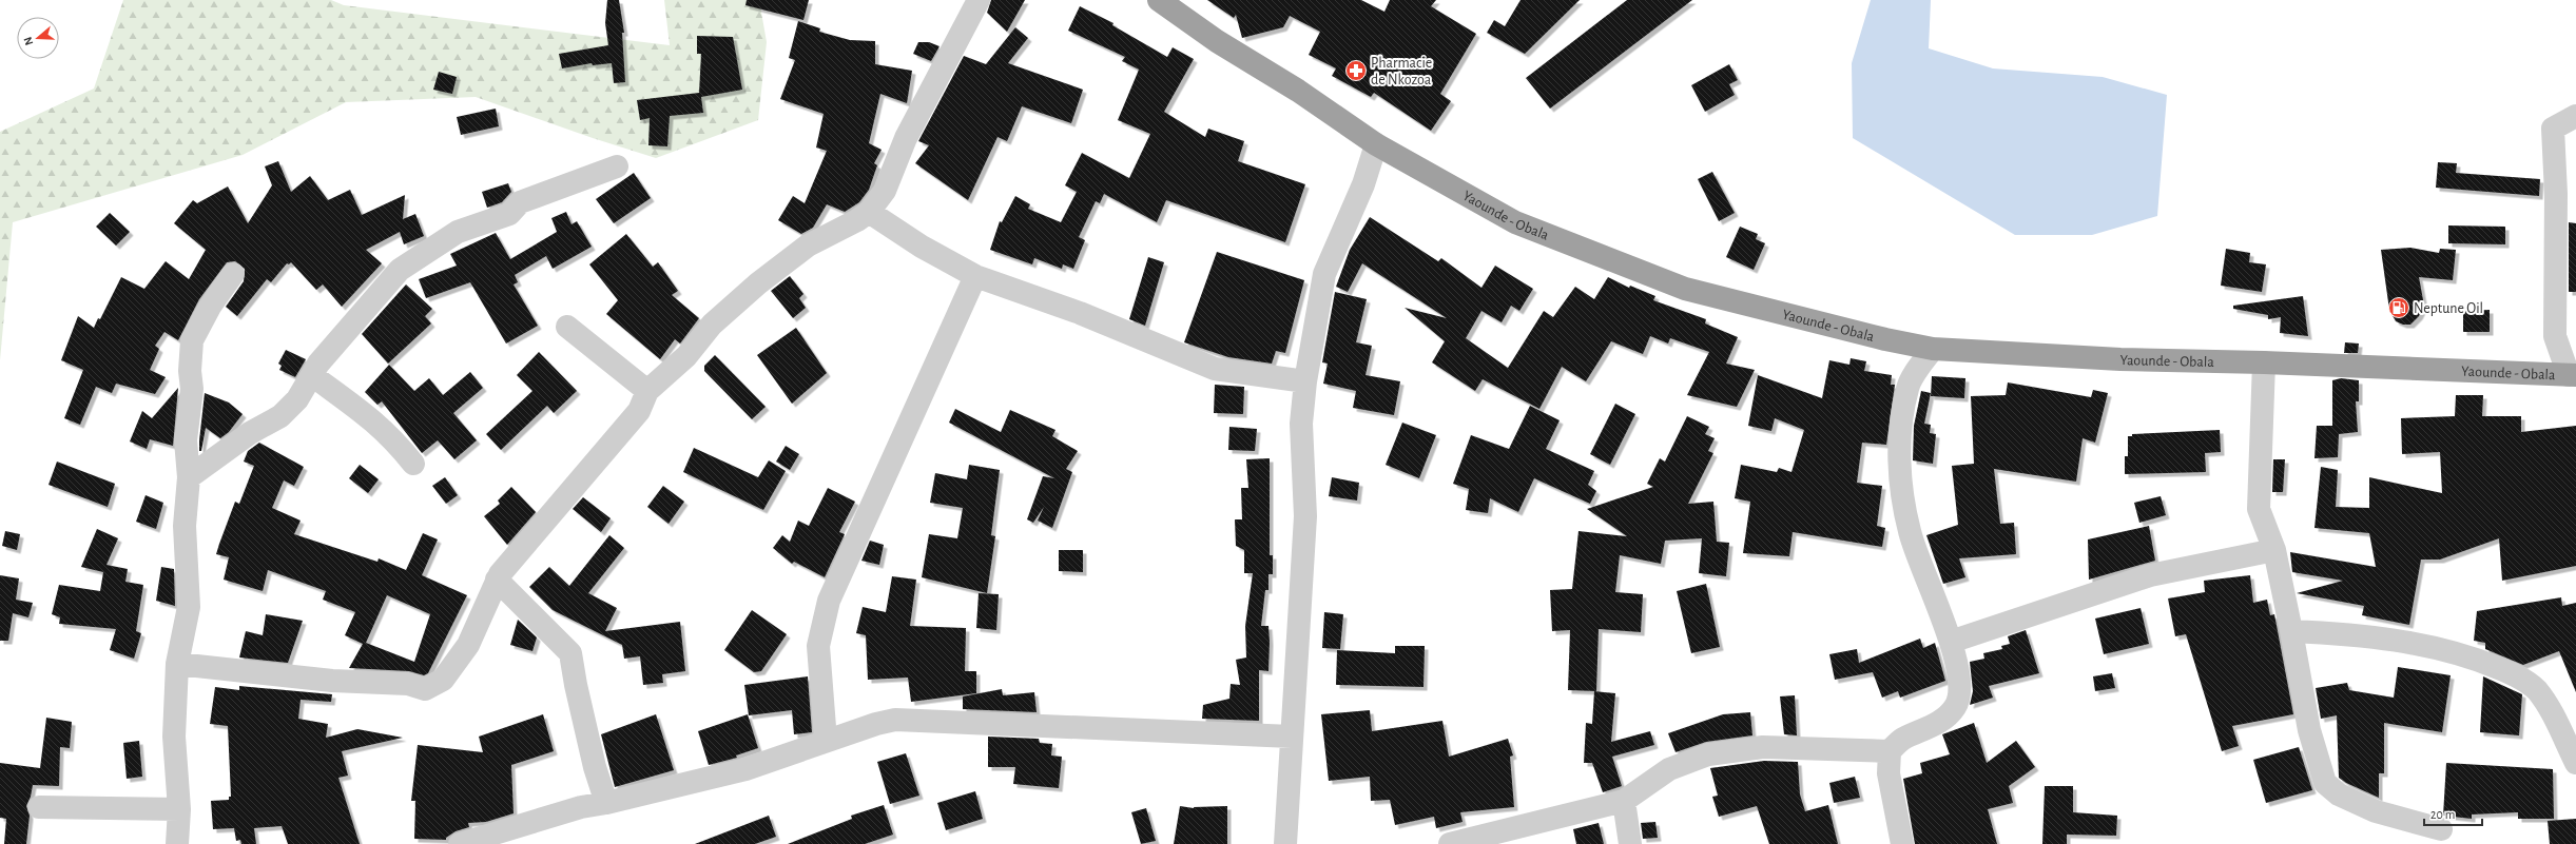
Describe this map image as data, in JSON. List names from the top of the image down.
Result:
{
  "streets": {
    "highway": ["Yaounde - Obala"]
  },
  "places": {
    "pharmacy": ["Pharmacie de Nkozoa"],
    "fuel station": ["Neptune Oil"]
  },
  "scale_bar": "20 m",
  "north": "left"
}
